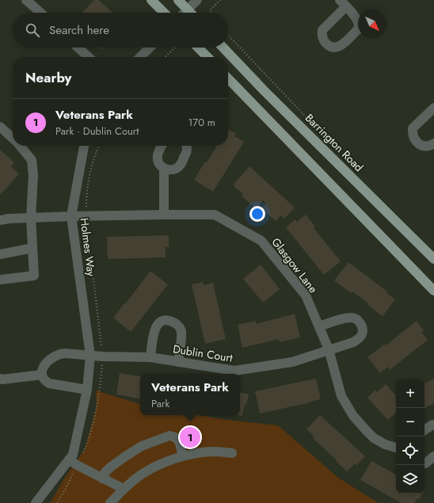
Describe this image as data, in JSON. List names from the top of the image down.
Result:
{
  "streets": {
    "main road": ["Barrington Road"],
    "street": ["Holmes Way", "Glasgow Lane", "Dublin Court"]
  },
  "crossings": [
    ["Holmes Way", "Glasgow Lane"],
    ["Holmes Way", "Dublin Court"],
    ["Glasgow Lane", "Dublin Court"]
  ],
  "north": "bottom right",
  "page": {
    "search": "Search here",
    "heading": "Nearby",
    "list": [
      {
        "mark": "1",
        "name": "Veterans Park",
        "note": "Park · Dublin Court",
        "value": "170 m"
      }
    ],
    "popup": ["Veterans Park", "Park"],
    "map_buttons": ["+", "−"],
    "pins": "1"
  }
}
